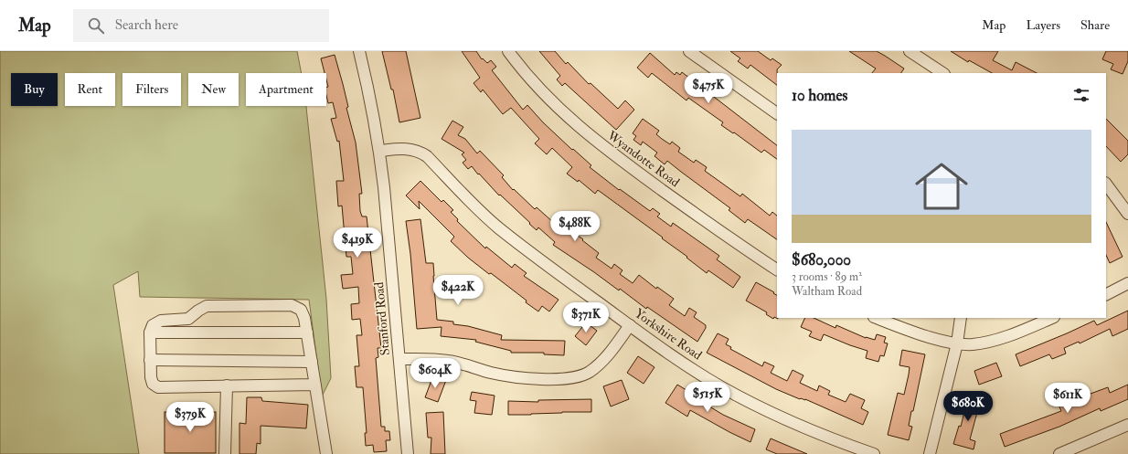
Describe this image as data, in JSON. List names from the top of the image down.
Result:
{
  "streets": {
    "street": ["Wyandotte Road", "Stanford Road", "Yorkshire Road"]
  },
  "crossings": [
    ["Stanford Road", "Yorkshire Road"]
  ],
  "page": {
    "header": "Map",
    "search": "Search here",
    "nav": ["Map", "Layers", "Share"],
    "price": [
      "$475K",
      "$488K",
      "$419K",
      "$422K",
      "$371K",
      "$604K",
      "$515K",
      "$611K",
      "$680K",
      "$379K"
    ],
    "chip": [
      "Buy",
      "Rent",
      "Filters",
      "New",
      "Apartment"
    ],
    "heading": "10 homes",
    "list": [
      {
        "name": "$680,000",
        "note": "3 rooms · 89 m² · Waltham Road"
      }
    ]
  }
}
